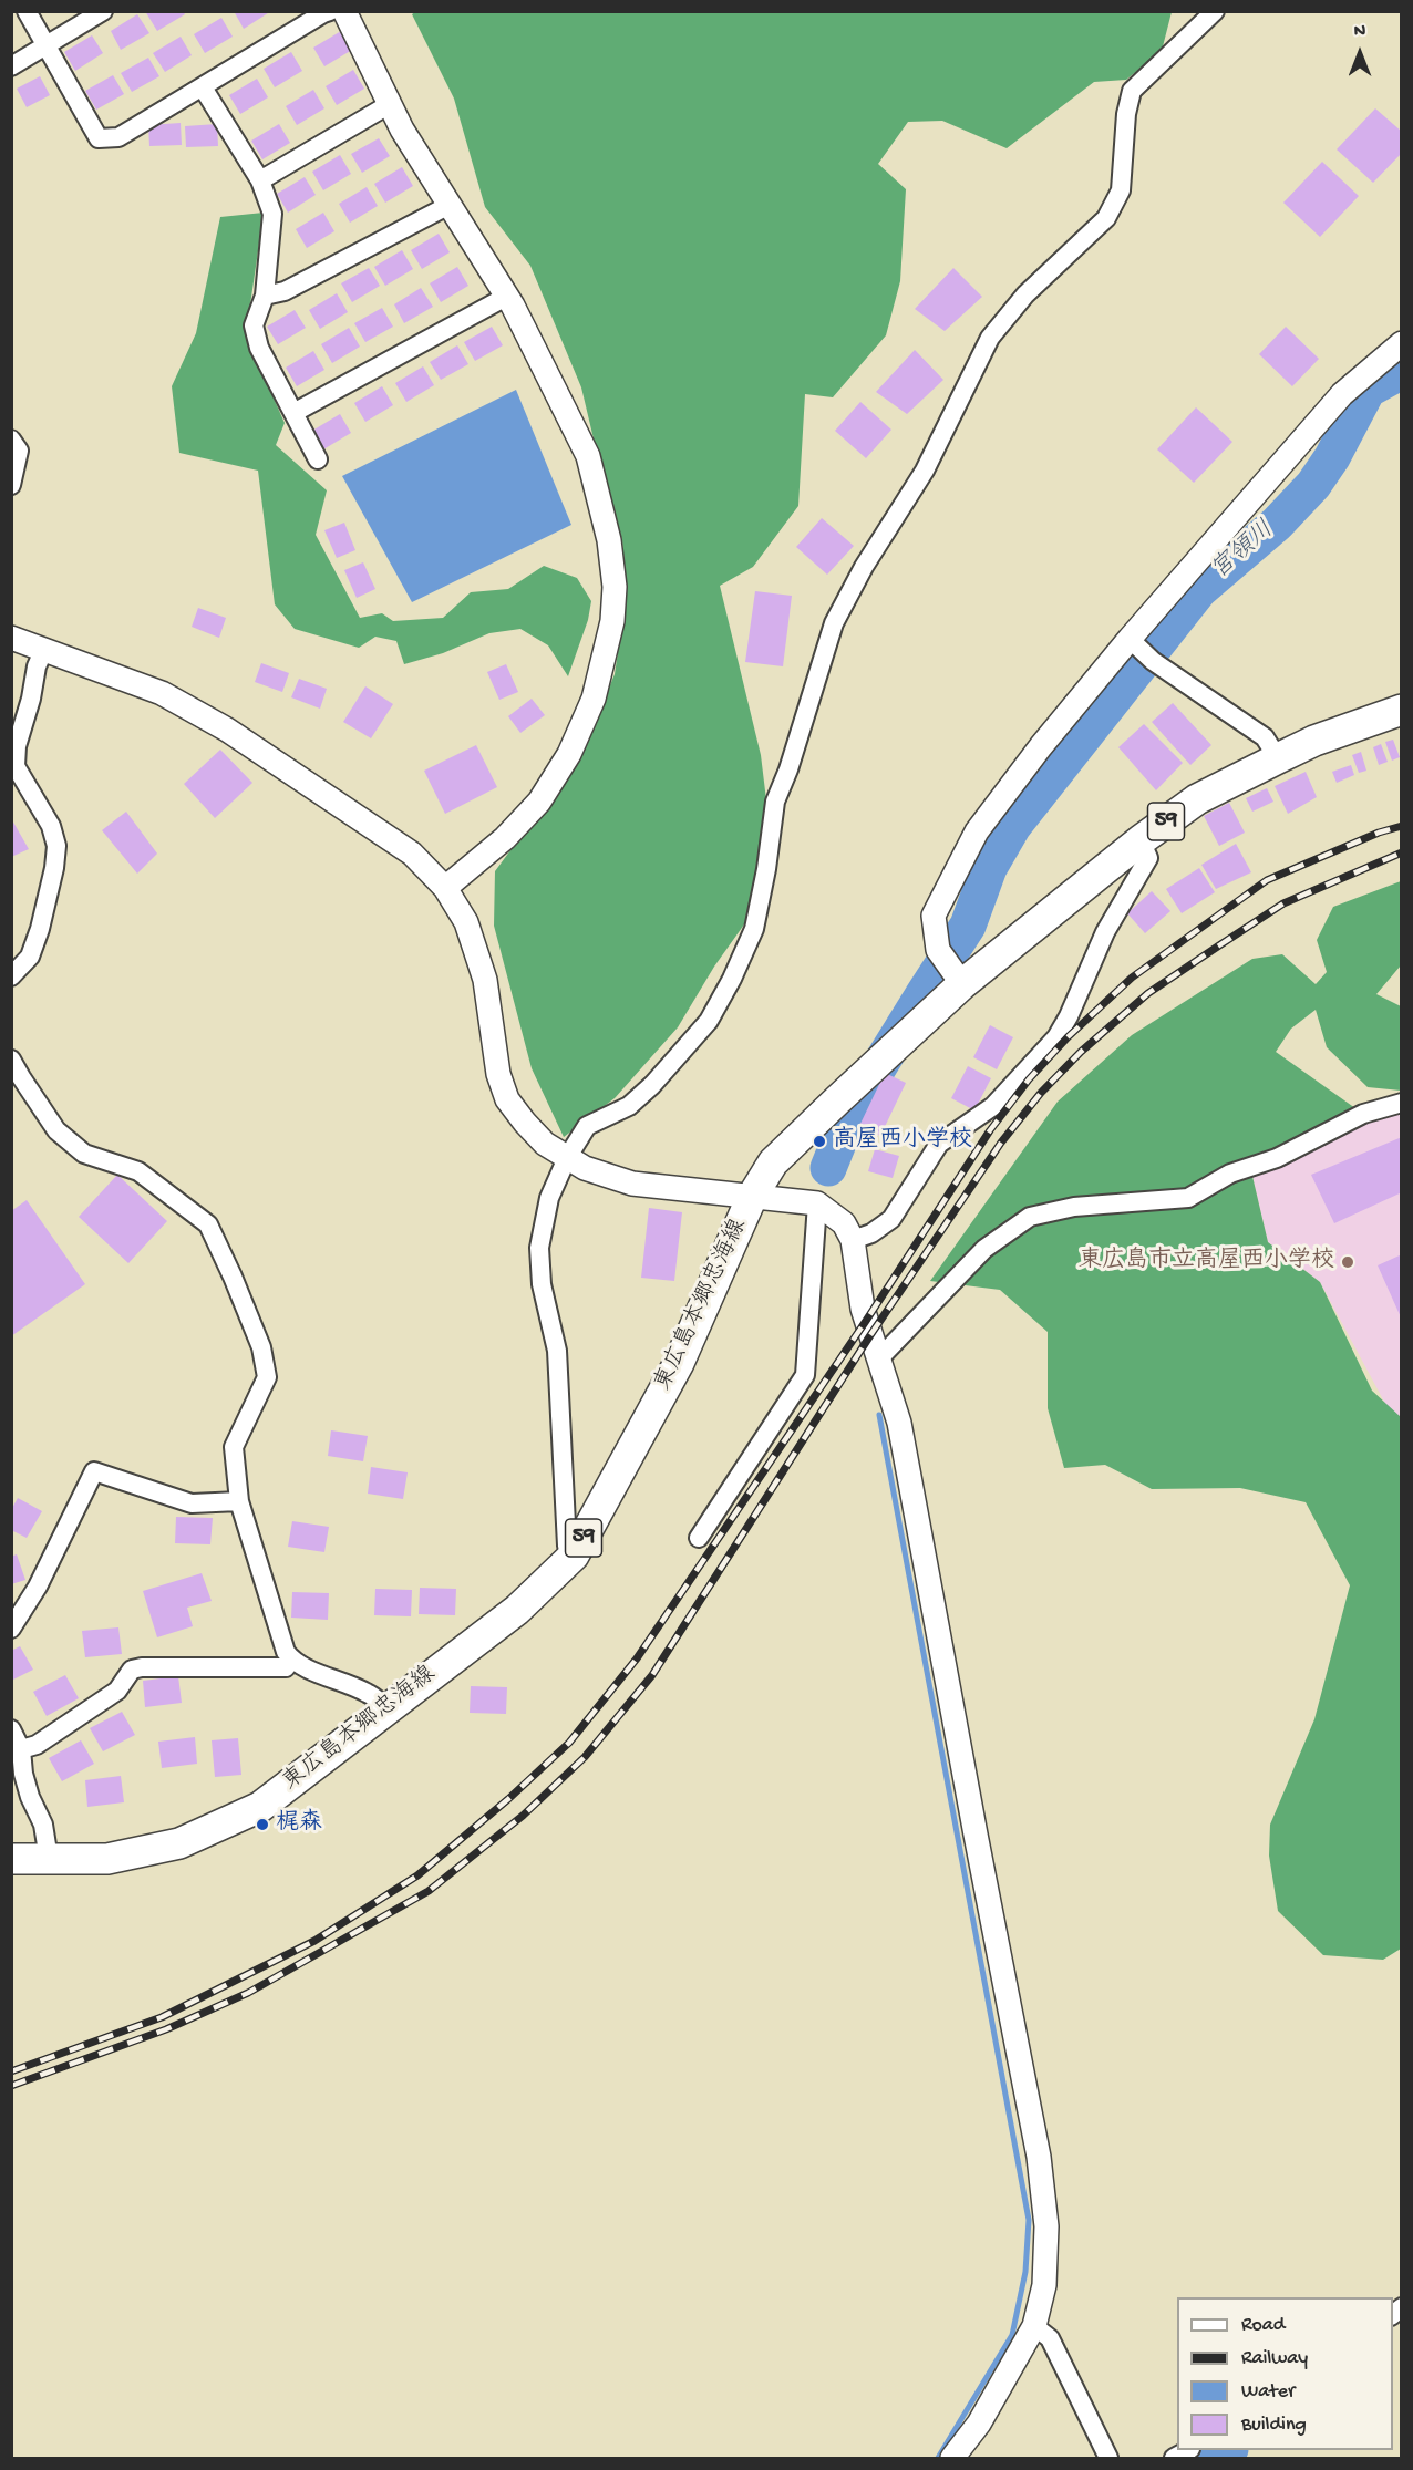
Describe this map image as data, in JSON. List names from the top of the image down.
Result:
{
  "streets": {
    "main road": ["59", "東広島本郷忠海線"]
  },
  "water": ["宮領川"],
  "places": ["高屋西小学校", "東広島市立高屋西小学校", "梶森"],
  "legend": [
    "Road",
    "Railway",
    "Water",
    "Building"
  ],
  "north": "top"
}
